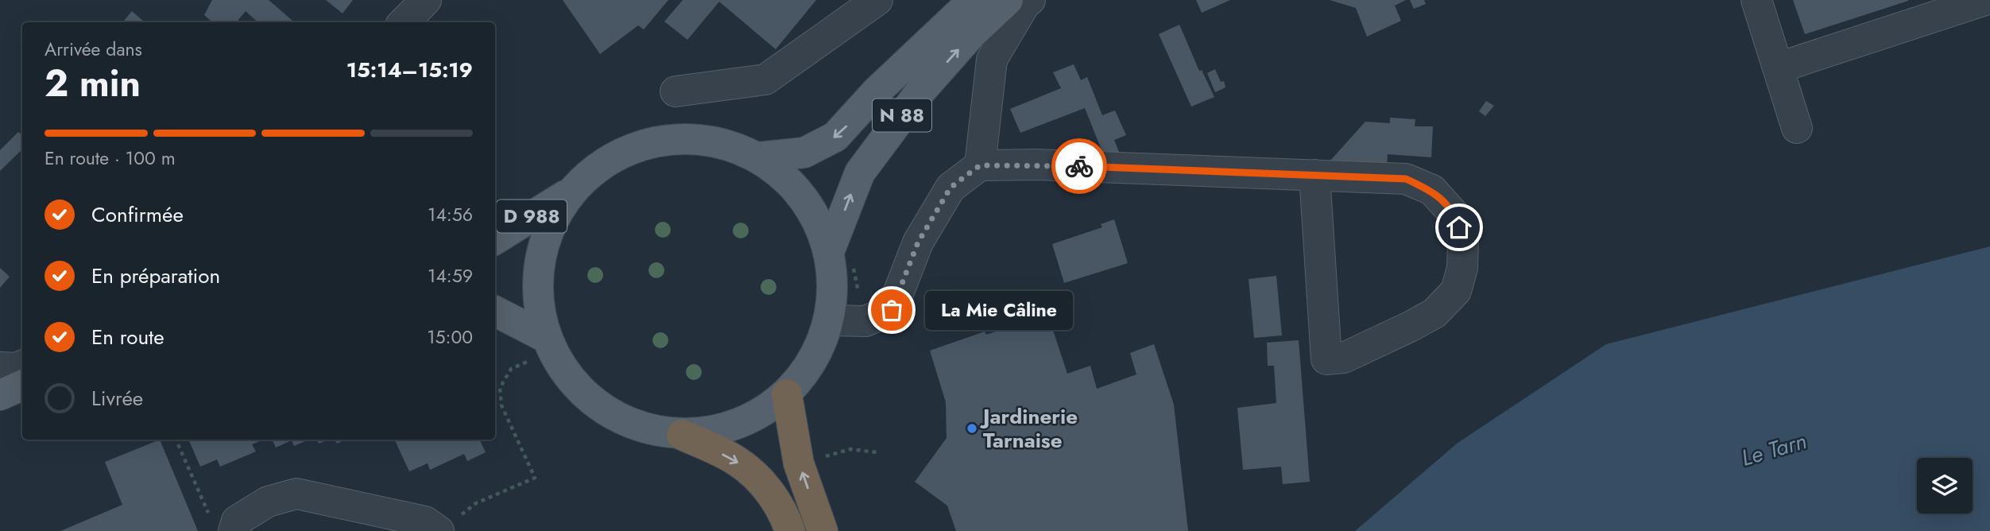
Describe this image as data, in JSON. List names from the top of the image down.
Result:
{
  "streets": {
    "main road": ["N 88", "D 988"]
  },
  "water": ["Le Tarn"],
  "places": ["La Mie Câline", "Jardinerie Tarnaise"],
  "page": {
    "heading": ["2 min", "Arrivée dans", "15:14–15:19"],
    "bar": "En route · 100 m",
    "list": [
      ["Confirmée", "14:56"],
      ["En préparation", "14:59"],
      ["En route", "15:00"],
      "Livrée"
    ],
    "bubble": "La Mie Câline"
  }
}
